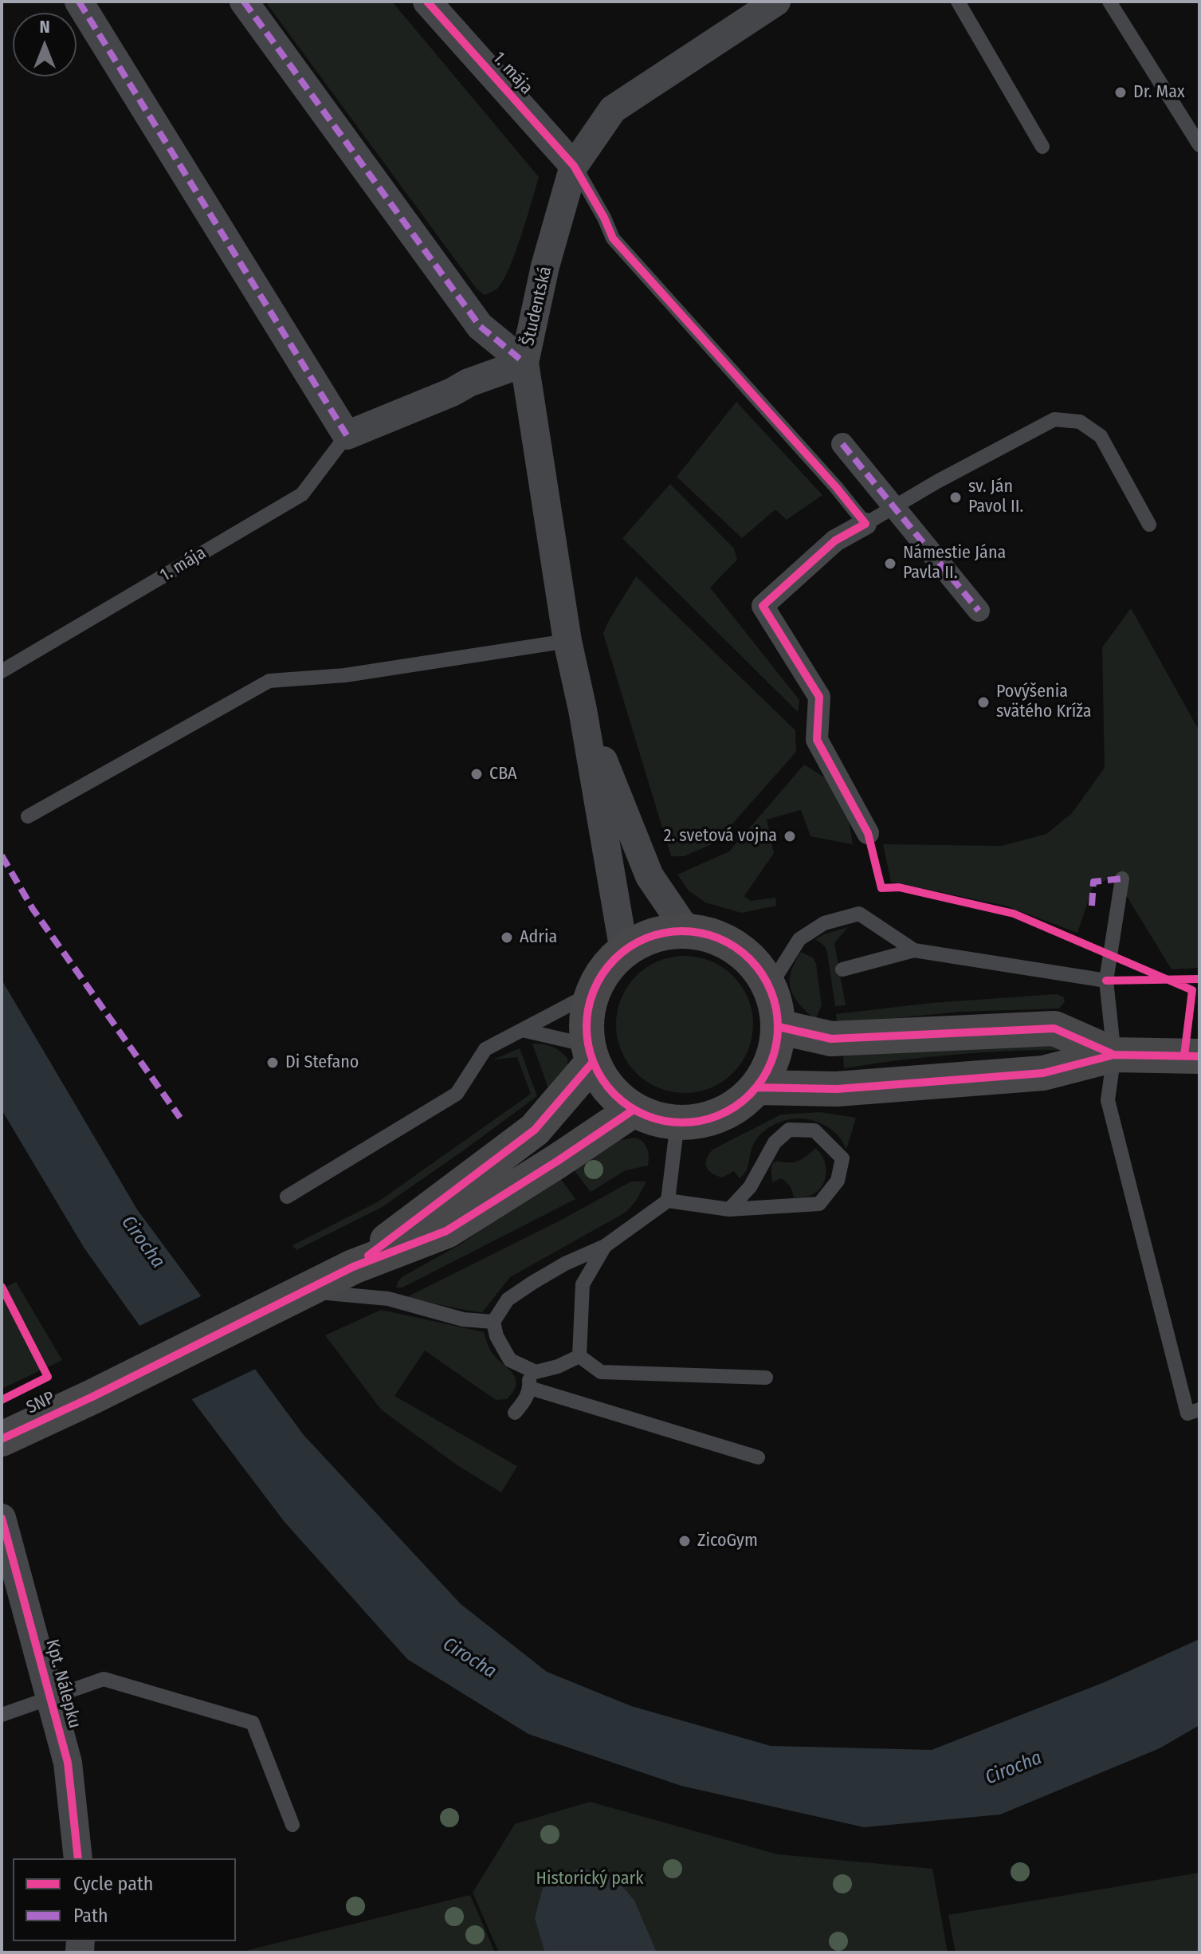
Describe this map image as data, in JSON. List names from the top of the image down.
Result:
{
  "streets": {
    "main road": ["SNP"],
    "street": ["1. mája", "Študentská", "Kpt. Nálepku"]
  },
  "crossings": [
    ["1. mája", "Študentská"]
  ],
  "water": ["Cirocha"],
  "parks": ["Historický park"],
  "places": [
    "Dr. Max",
    "sv. Ján Pavol II.",
    "Námestie Jána Pavla II.",
    "Povýšenia svätého Kríža",
    "CBA",
    "2. svetová vojna",
    "Adria",
    "Di Stefano",
    "ZicoGym"
  ],
  "legend": ["Cycle path", "Path"],
  "north": "top"
}
